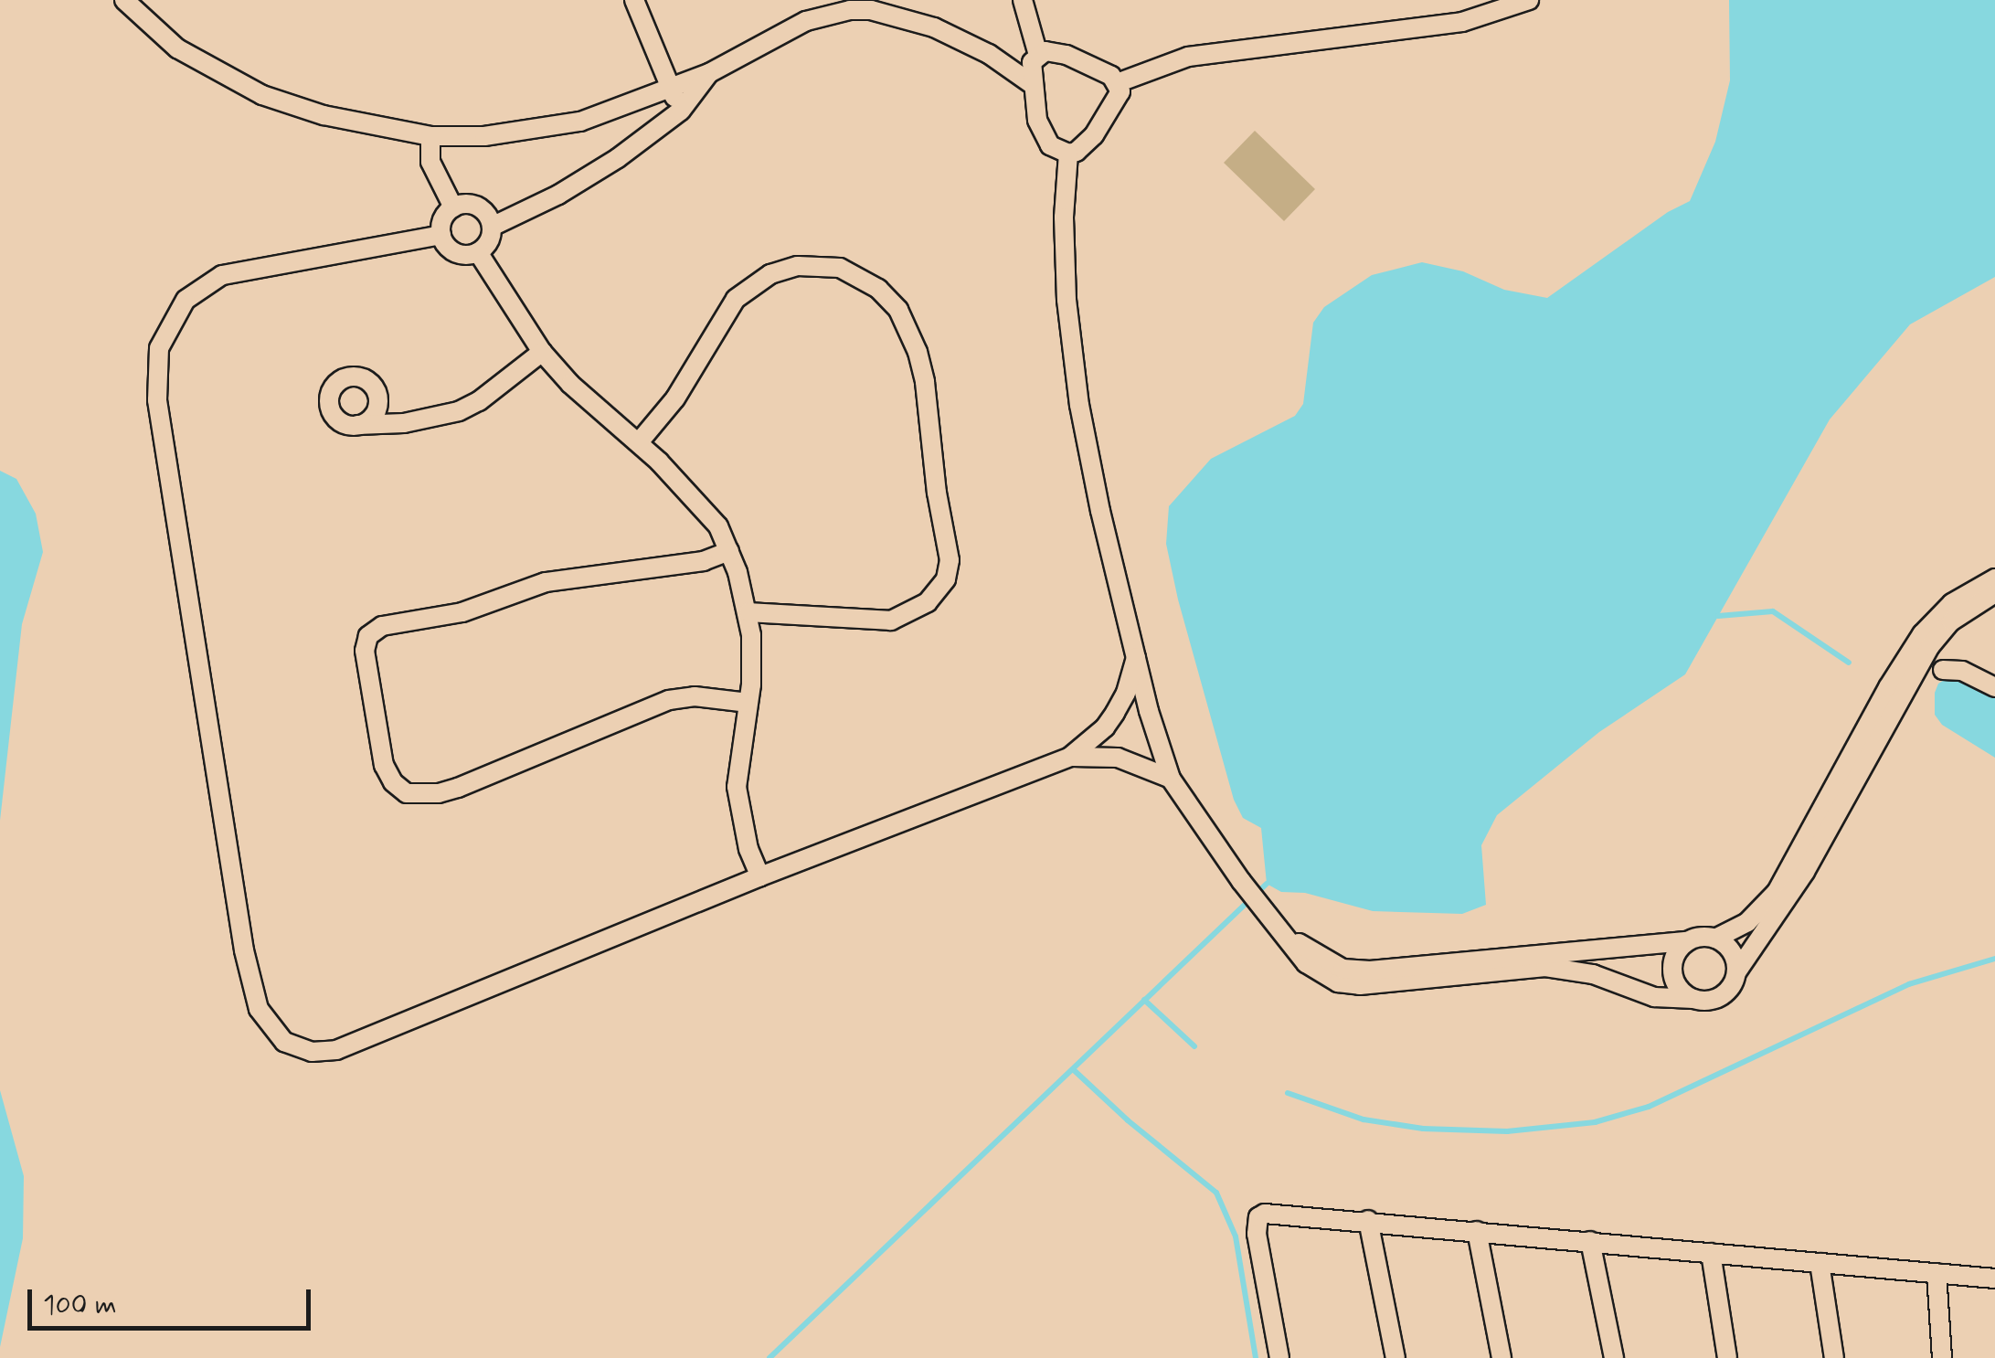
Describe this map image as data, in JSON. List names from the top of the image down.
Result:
{
  "scale_bar": "100 m"
}
